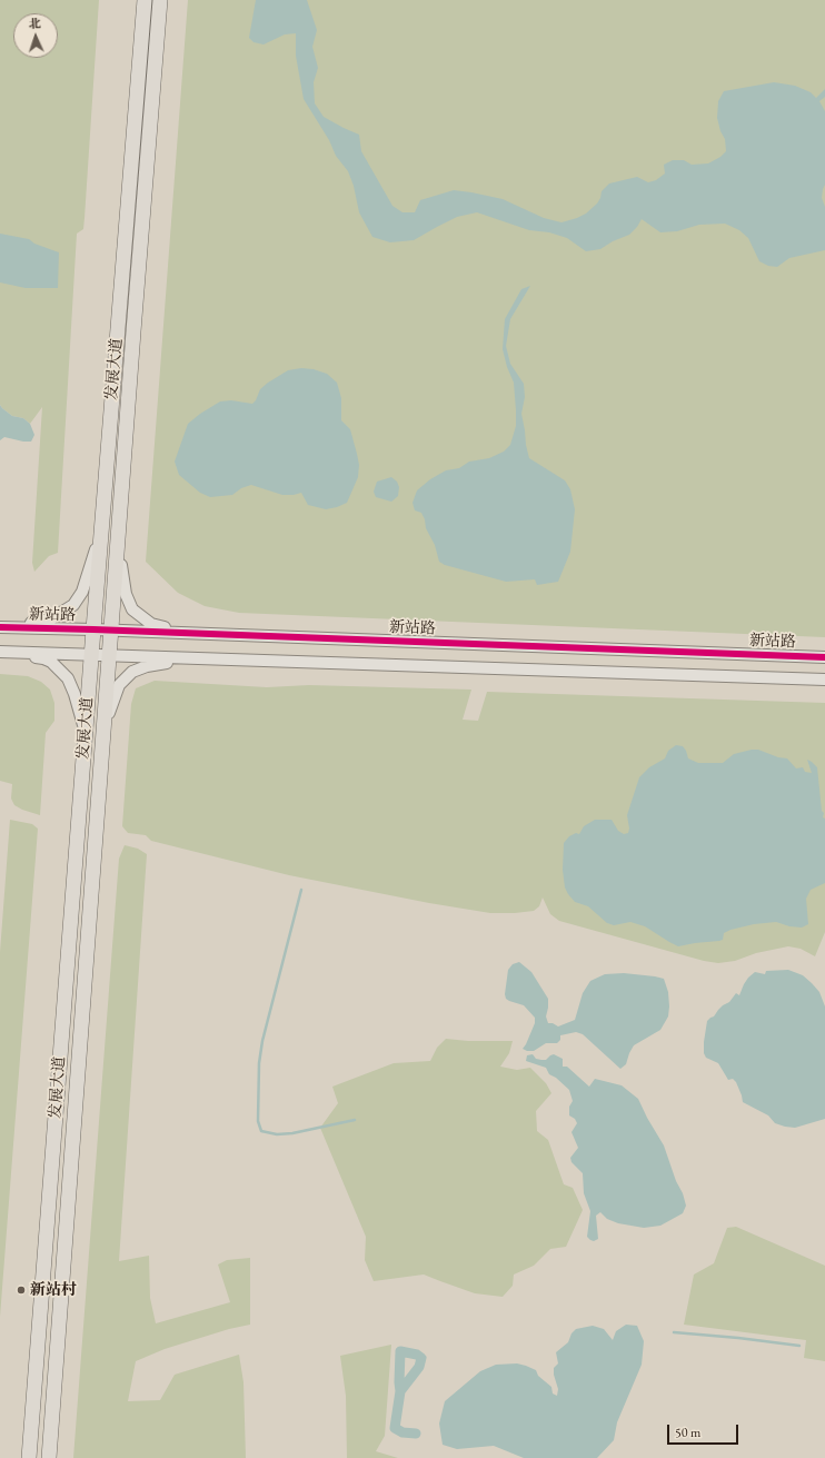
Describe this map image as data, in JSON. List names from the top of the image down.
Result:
{
  "streets": {
    "main road": ["发展大道"],
    "street": ["新站路"]
  },
  "crossings": [
    ["发展大道", "新站路"]
  ],
  "places": ["新站村"],
  "scale_bar": "50 m",
  "north": "top"
}
